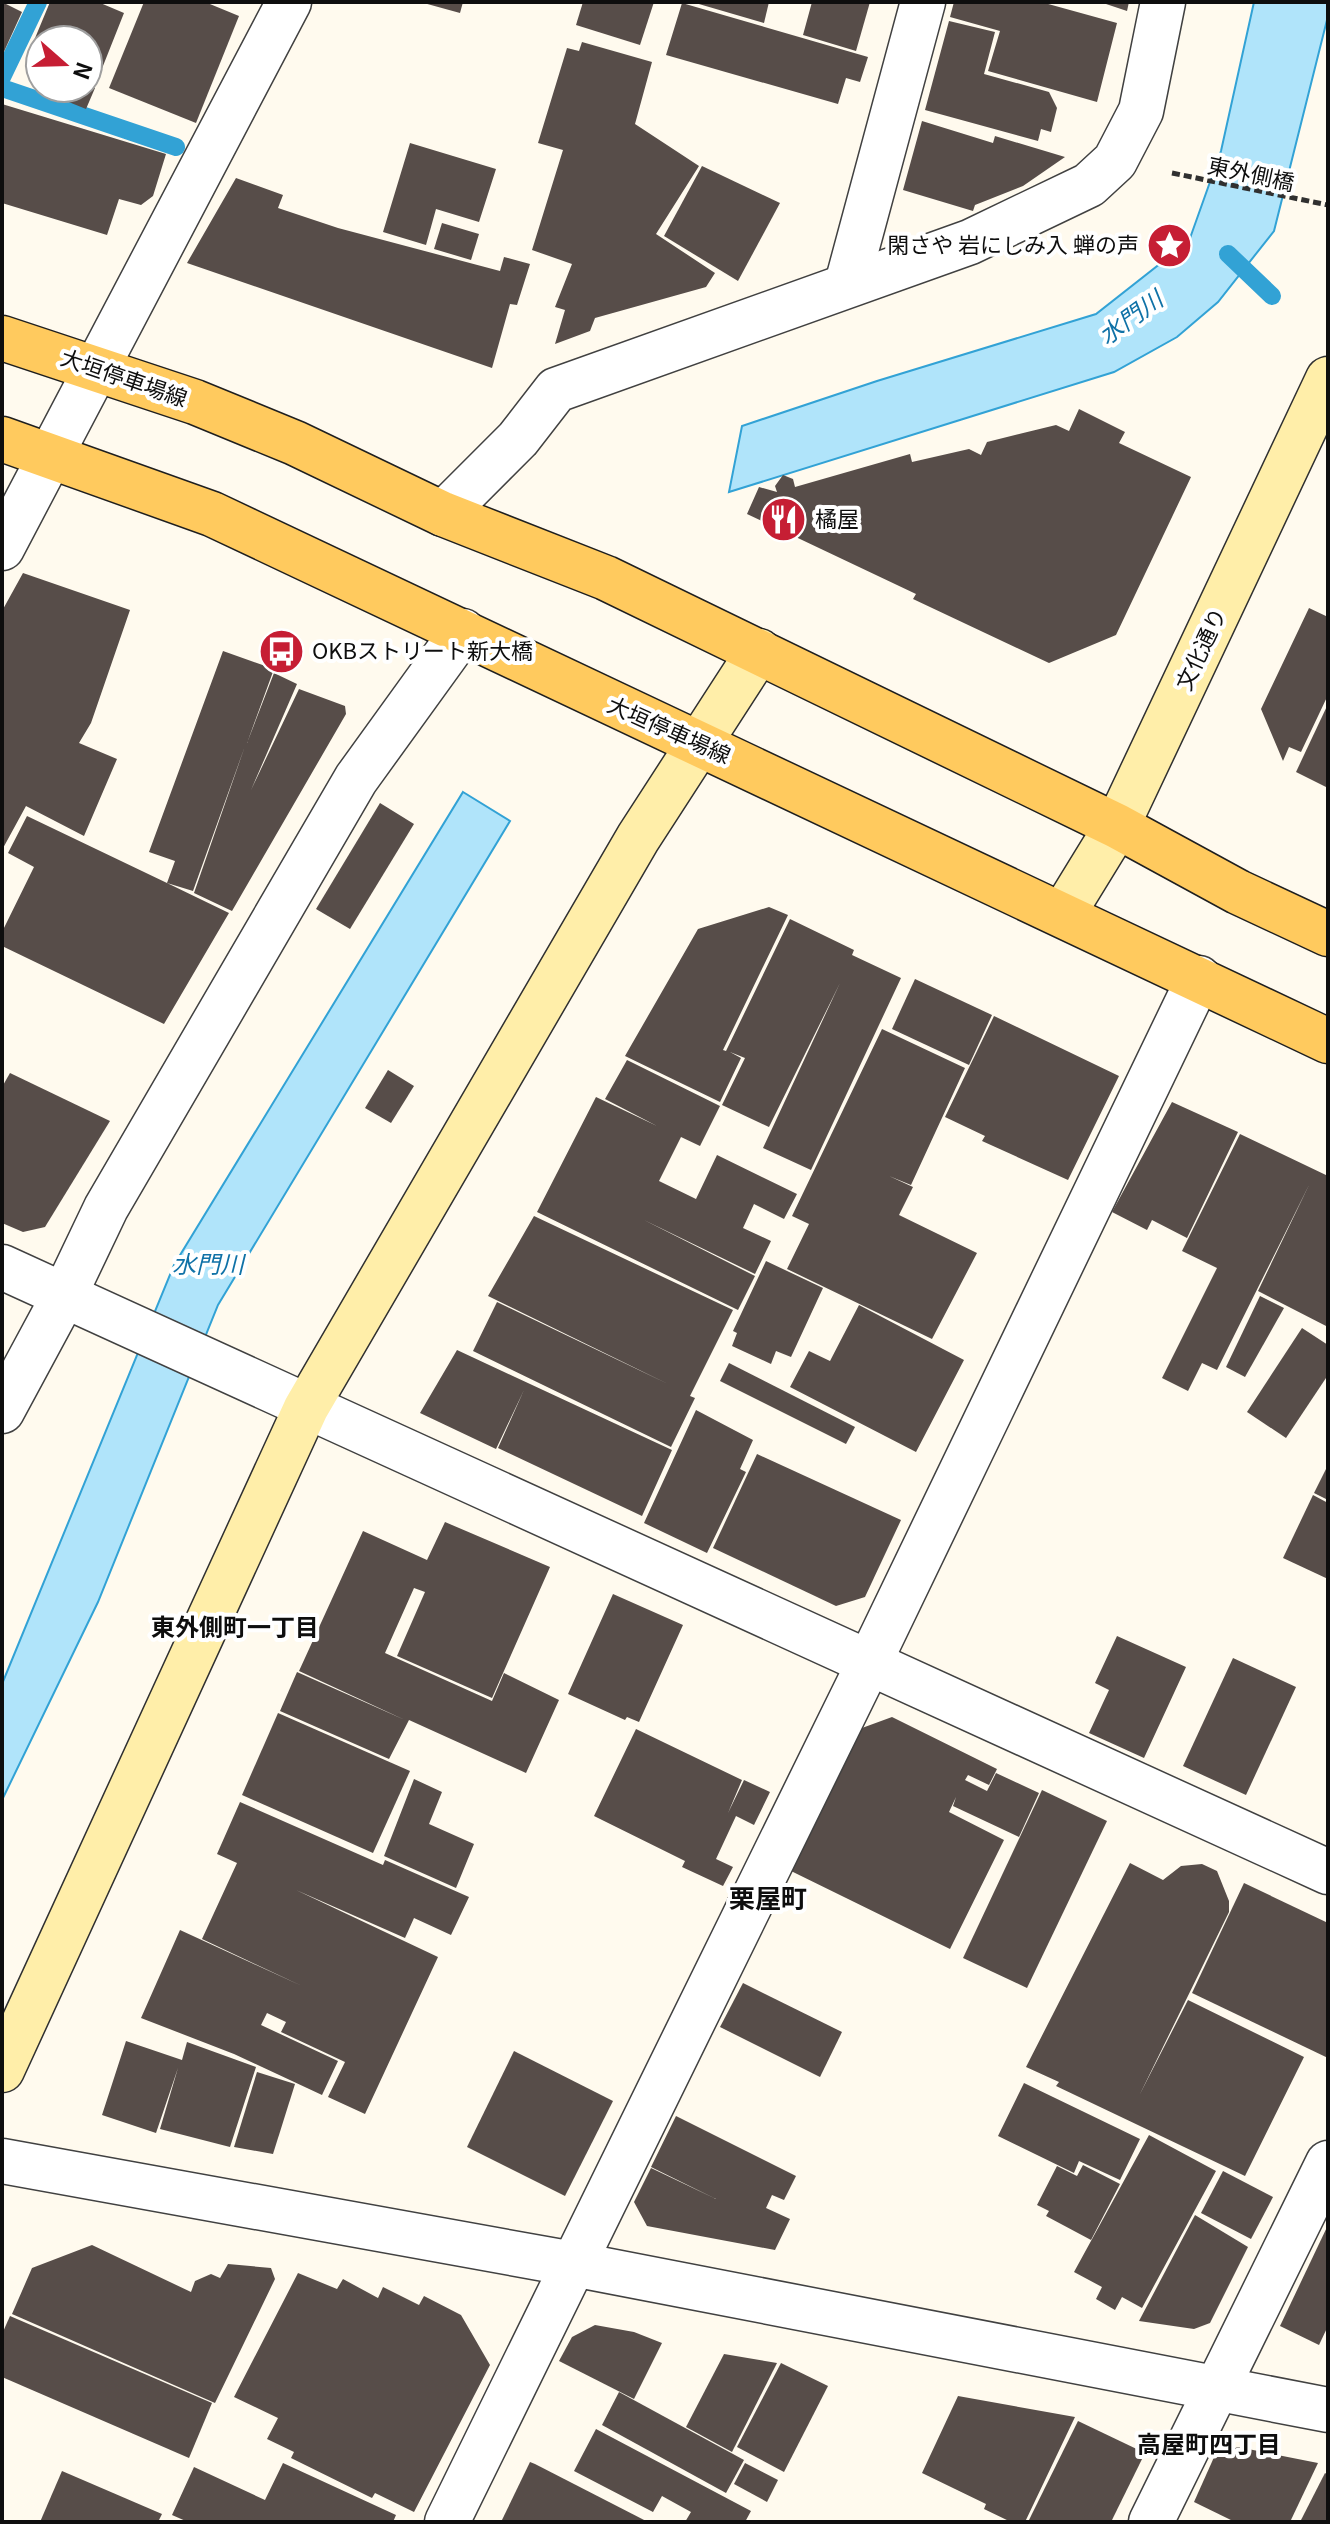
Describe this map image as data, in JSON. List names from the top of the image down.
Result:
{
  "streets": {
    "main road": ["大垣停車場線"],
    "street": ["文化通り"],
    "path": ["東外側橋"]
  },
  "crossings": [
    ["大垣停車場線", "文化通り"]
  ],
  "districts": ["東外側町一丁目", "栗屋町", "高屋町四丁目"],
  "water": ["水門川"],
  "places": {
    "place": ["閑さや 岩にしみ入 蝉の声"],
    "restaurant": ["橘屋"],
    "bus stop": ["OKBストリート新大橋"]
  },
  "north": "right"
}
